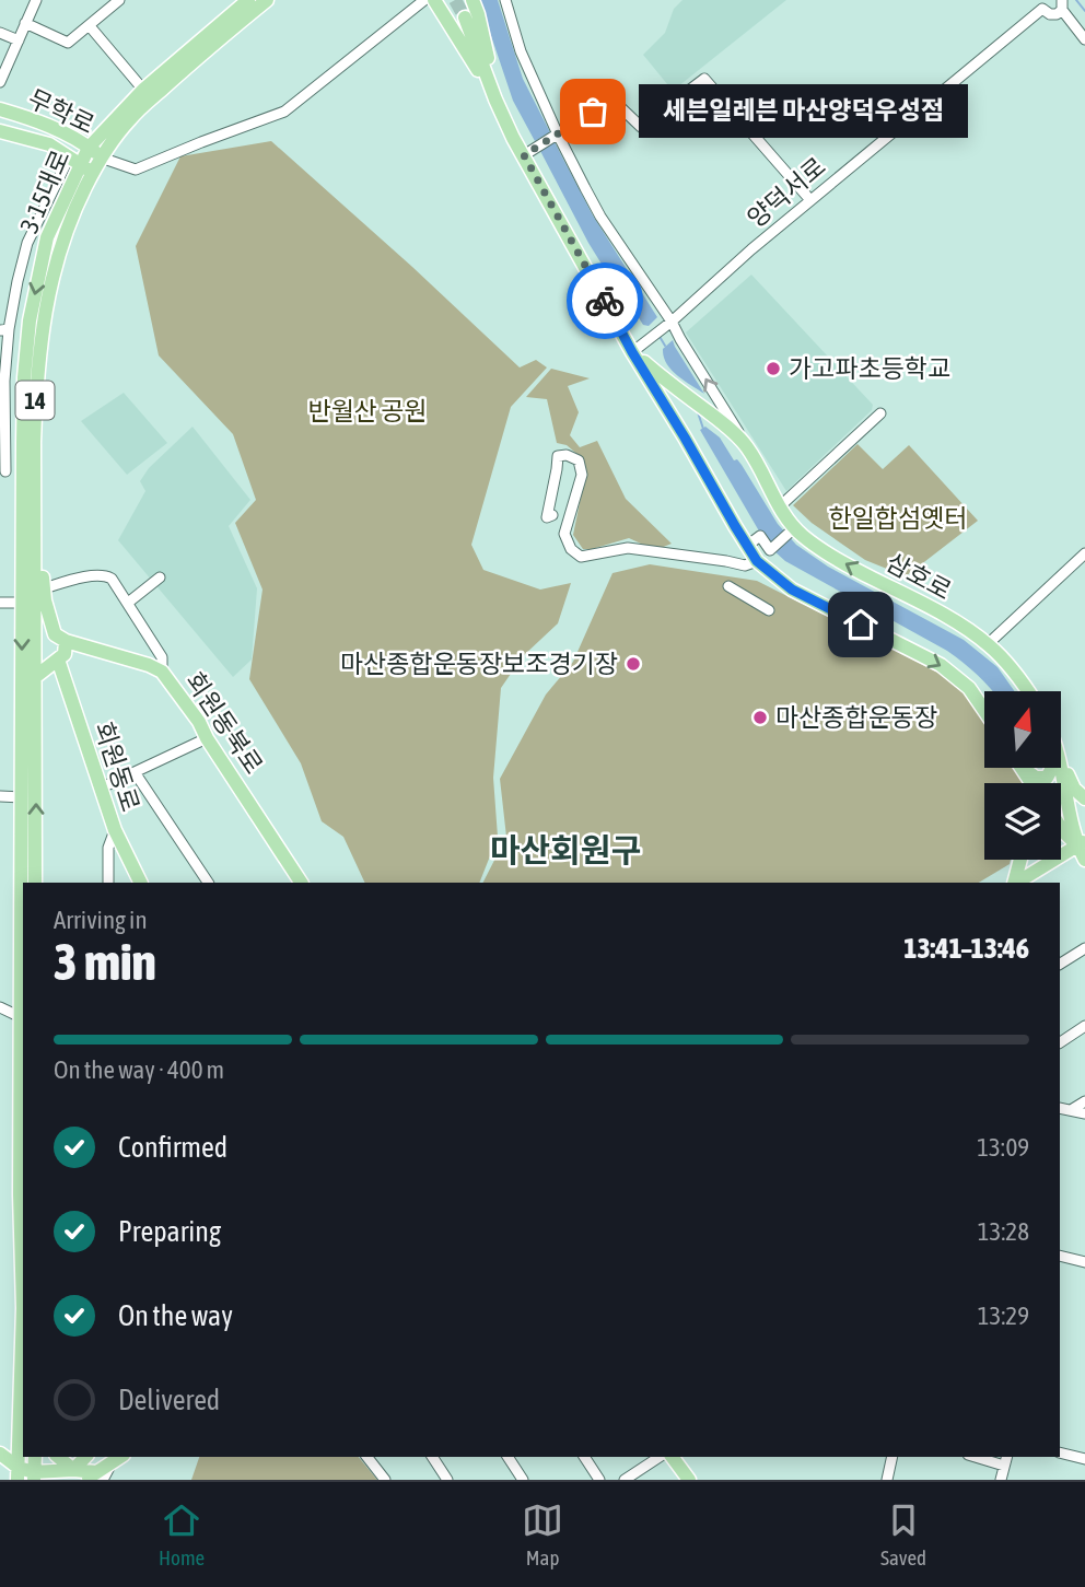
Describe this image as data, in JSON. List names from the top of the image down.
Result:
{
  "streets": {
    "main road": [
      "무학로",
      "3·15대로",
      "14",
      "삼호로",
      "회원동북로",
      "회원동로"
    ],
    "street": ["양덕서로"]
  },
  "crossings": [
    ["무학로", "3·15대로"],
    ["양덕서로", "삼호로"]
  ],
  "districts": ["마산회원구"],
  "parks": ["반월산 공원", "한일합섬옛터"],
  "places": [
    "세븐일레븐 마산양덕우성점",
    "가고파초등학교",
    "마산종합운동장보조경기장",
    "마산종합운동장"
  ],
  "north": "top",
  "page": {
    "bubble": "세븐일레븐 마산양덕우성점",
    "heading": ["3 min", "Arriving in", "13:41–13:46"],
    "bar": "On the way · 400 m",
    "list": [
      ["Confirmed", "13:09"],
      ["Preparing", "13:28"],
      ["On the way", "13:29"],
      "Delivered"
    ],
    "tabs": ["Home", "Map", "Saved"]
  }
}
